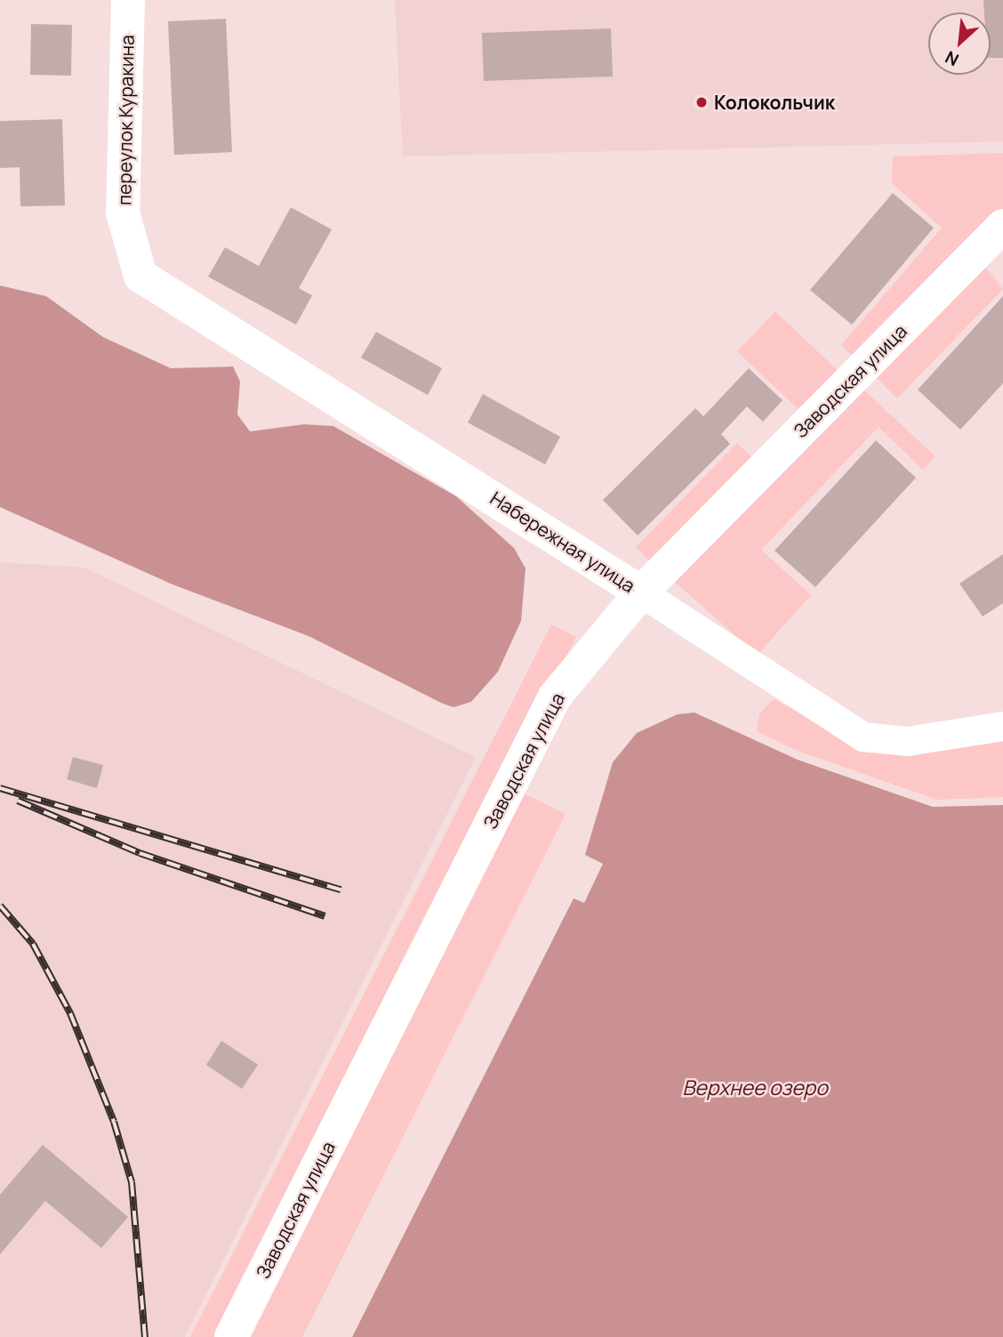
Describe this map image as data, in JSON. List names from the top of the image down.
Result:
{
  "streets": {
    "main road": ["переулок Куракина", "Заводская улица", "Набережная улица"]
  },
  "crossings": [
    ["переулок Куракина", "Набережная улица"],
    ["Заводская улица", "Набережная улица"]
  ],
  "water": ["Верхнее озеро"],
  "places": ["Колокольчик"],
  "north": "bottom left"
}
